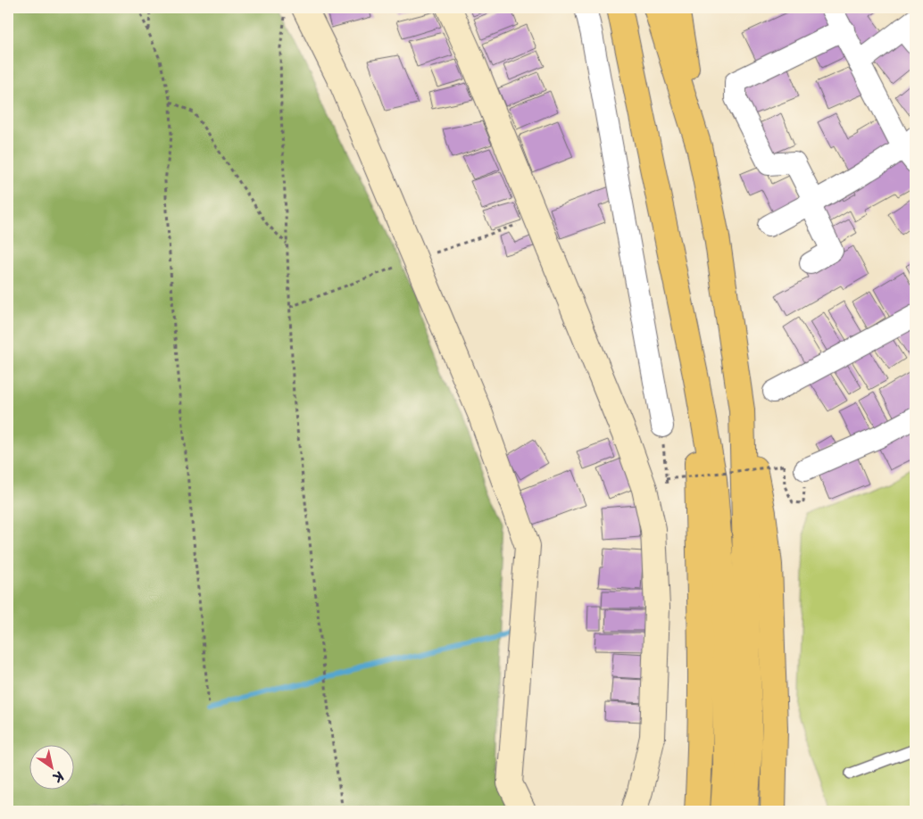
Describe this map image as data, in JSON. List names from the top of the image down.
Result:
{
  "north": "bottom right"
}
